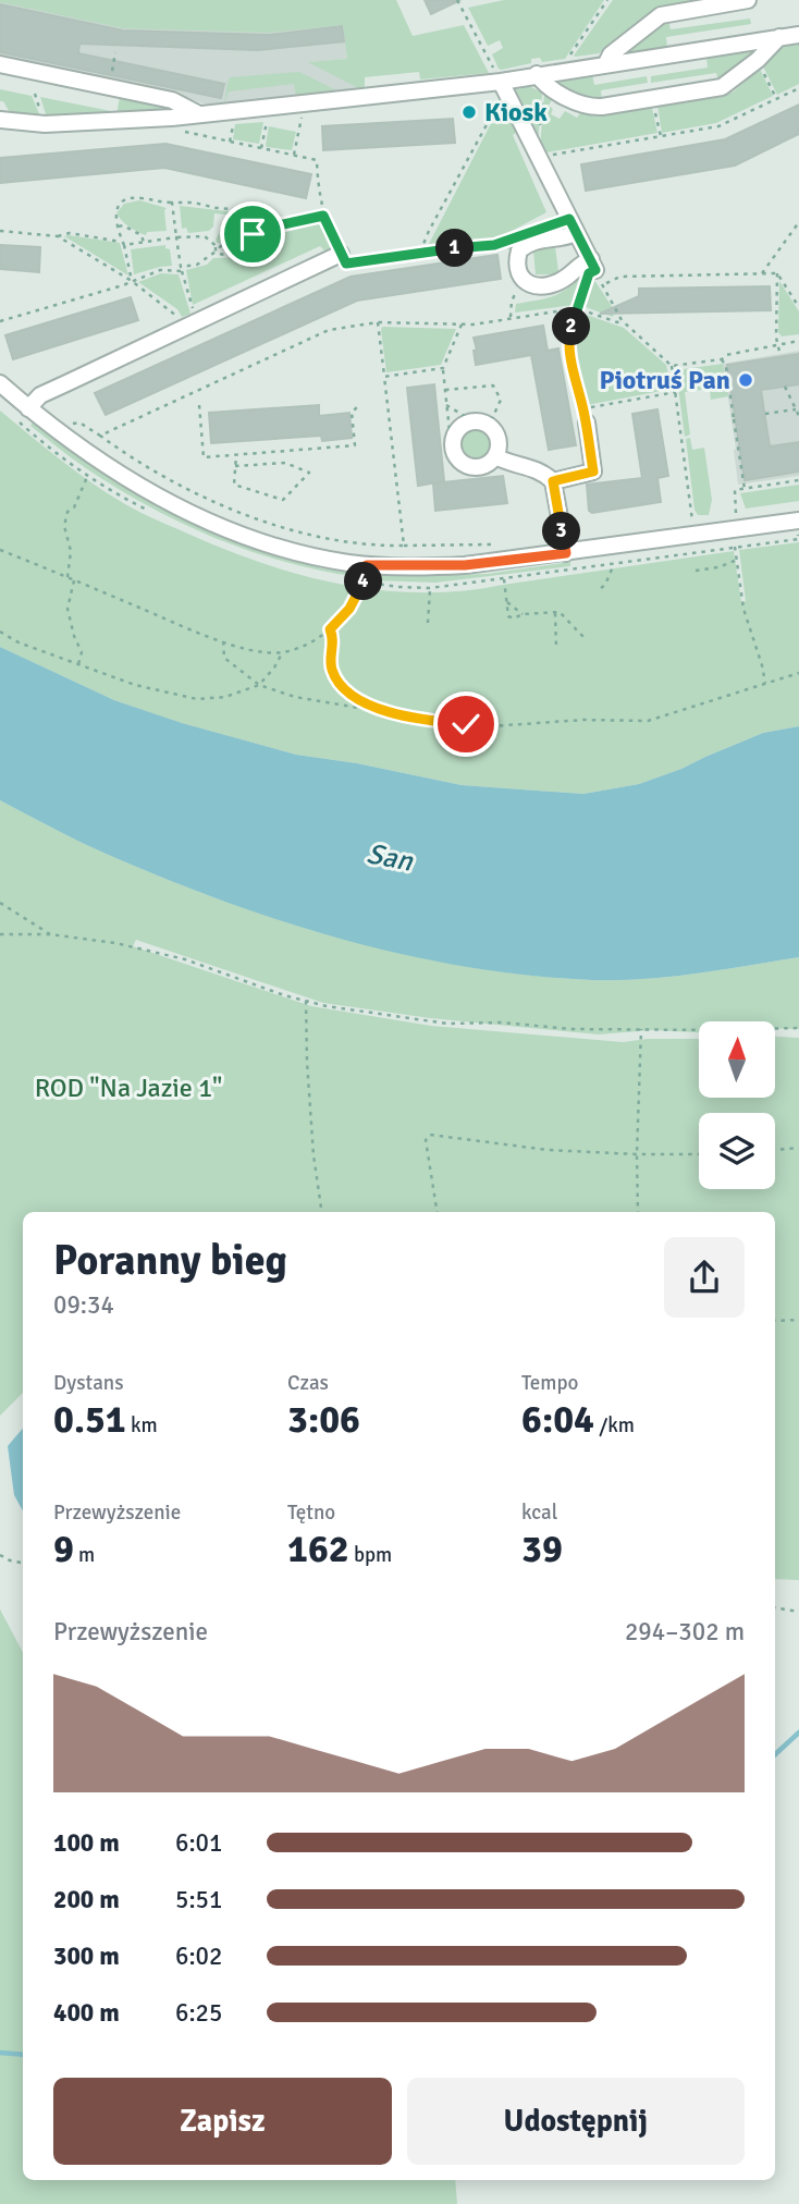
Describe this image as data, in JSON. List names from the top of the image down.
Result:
{
  "water": ["San"],
  "parks": ["ROD \"Na Jazie 1\""],
  "places": ["Kiosk", "Piotruś Pan"],
  "north": "top",
  "page": {
    "pins": [
      "1",
      "2",
      "3",
      "4"
    ],
    "heading": ["Poranny bieg", "09:34"],
    "stats": [
      ["Dystans", "0.51 km"],
      ["Czas", "3:06"],
      ["Tempo", "6:04 /km"],
      ["Przewyższenie", "9 m"],
      ["Tętno", "162 bpm"],
      ["kcal", "39"]
    ],
    "chart": ["Przewyższenie", "294–302 m"],
    "list": [
      {
        "name": "100 m",
        "note": "6:01"
      },
      {
        "name": "200 m",
        "note": "5:51"
      },
      {
        "name": "300 m",
        "note": "6:02"
      },
      {
        "name": "400 m",
        "note": "6:25"
      }
    ],
    "buttons": ["Zapisz", "Udostępnij"]
  }
}
